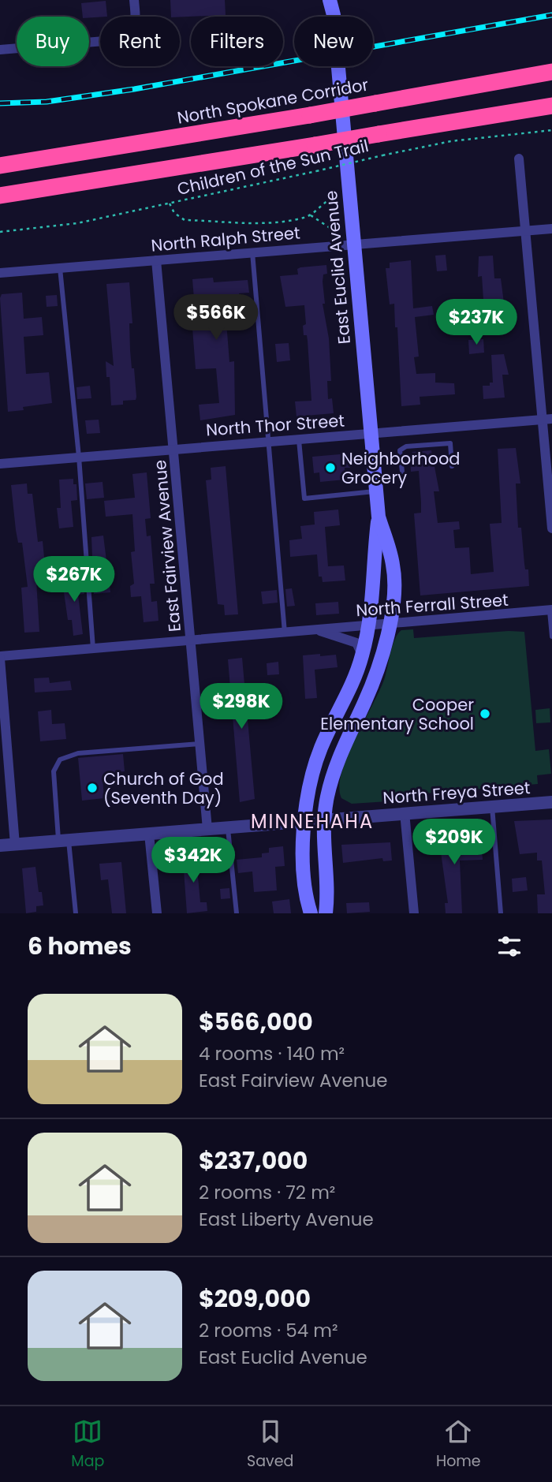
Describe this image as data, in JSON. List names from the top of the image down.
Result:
{
  "streets": {
    "highway": ["North Spokane Corridor"],
    "main road": ["East Euclid Avenue"],
    "street": [
      "North Ralph Street",
      "North Thor Street",
      "East Fairview Avenue",
      "North Ferrall Street",
      "North Freya Street"
    ],
    "path": ["Children of the Sun Trail"]
  },
  "crossings": [
    ["North Ralph Street", "East Euclid Avenue"],
    ["North Ralph Street", "East Fairview Avenue"],
    ["East Euclid Avenue", "North Thor Street"],
    ["East Euclid Avenue", "North Ferrall Street"],
    ["East Euclid Avenue", "North Freya Street"],
    ["North Thor Street", "East Fairview Avenue"],
    ["East Fairview Avenue", "North Ferrall Street"],
    ["East Fairview Avenue", "North Freya Street"]
  ],
  "districts": ["MINNEHAHA"],
  "places": ["Neighborhood Grocery", "Cooper Elementary School", "Church of God (Seventh Day)"],
  "page": {
    "chip": [
      "Buy",
      "Rent",
      "Filters",
      "New"
    ],
    "price": [
      "$566K",
      "$237K",
      "$267K",
      "$298K",
      "$209K",
      "$342K"
    ],
    "heading": "6 homes",
    "list": [
      {
        "name": "$566,000",
        "note": "4 rooms · 140 m² · East Fairview Avenue"
      },
      {
        "name": "$237,000",
        "note": "2 rooms · 72 m² · East Liberty Avenue"
      },
      {
        "name": "$209,000",
        "note": "2 rooms · 54 m² · East Euclid Avenue"
      }
    ],
    "tabs": ["Map", "Saved", "Home"]
  }
}
